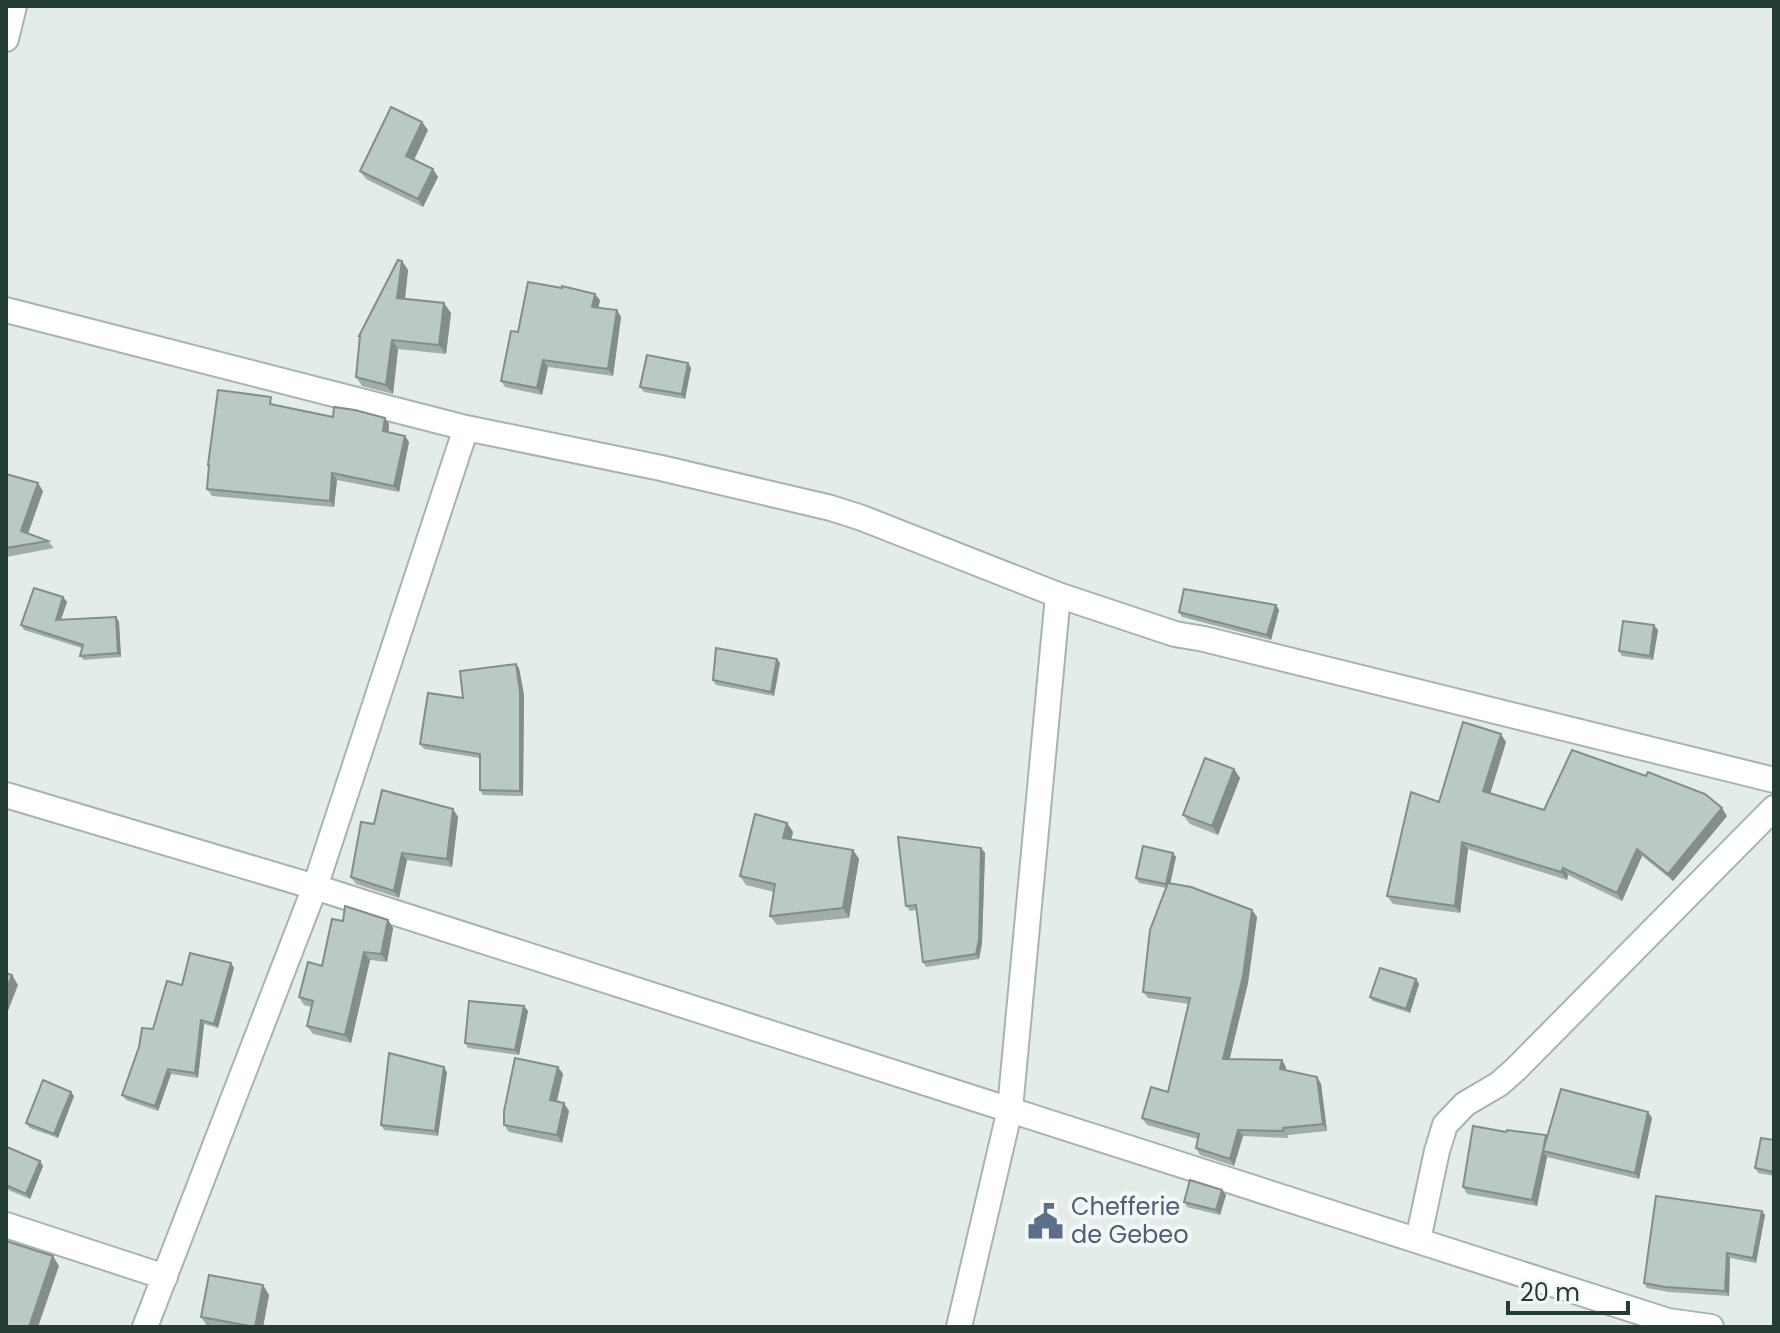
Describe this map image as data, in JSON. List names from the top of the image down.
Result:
{
  "places": {
    "public building": ["Chefferie de Gebeo"]
  },
  "scale_bar": "20 m"
}
